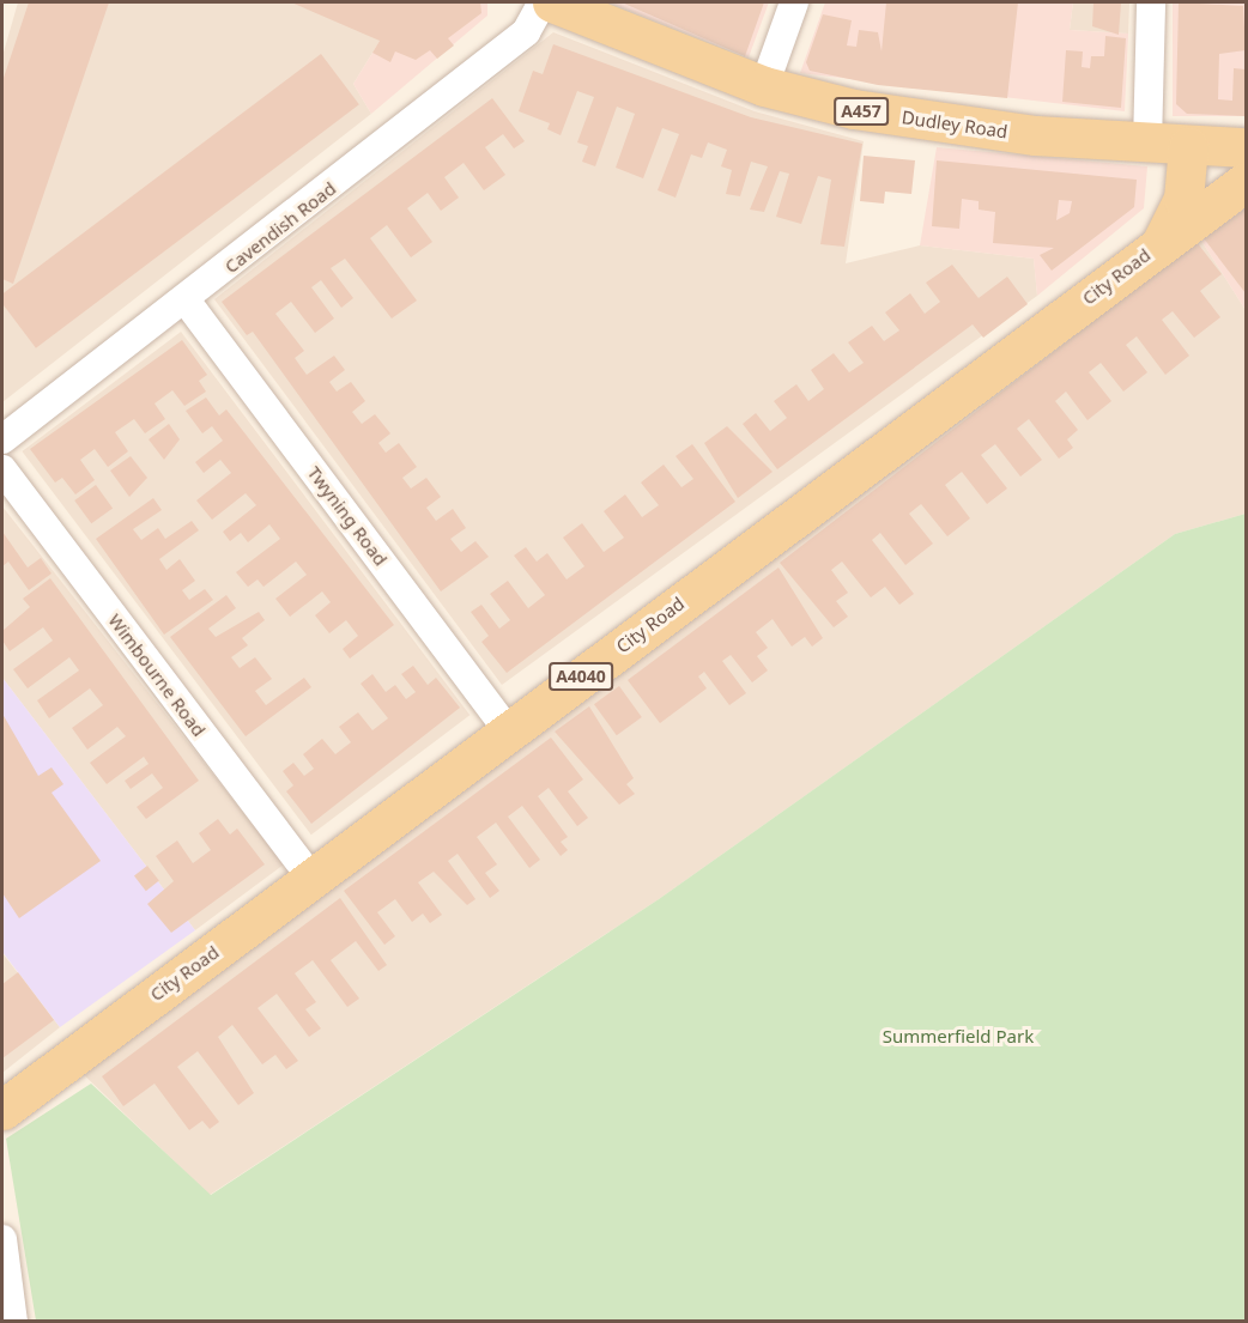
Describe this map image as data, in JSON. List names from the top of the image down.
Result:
{
  "streets": {
    "main road": [
      "A457",
      "Dudley Road",
      "City Road",
      "A4040"
    ],
    "street": ["Cavendish Road", "Twyning Road", "Wimbourne Road"]
  },
  "crossings": [
    ["Dudley Road", "City Road"],
    ["Cavendish Road", "Twyning Road"],
    ["City Road", "Twyning Road"],
    ["City Road", "Wimbourne Road"]
  ],
  "parks": ["Summerfield Park"]
}
